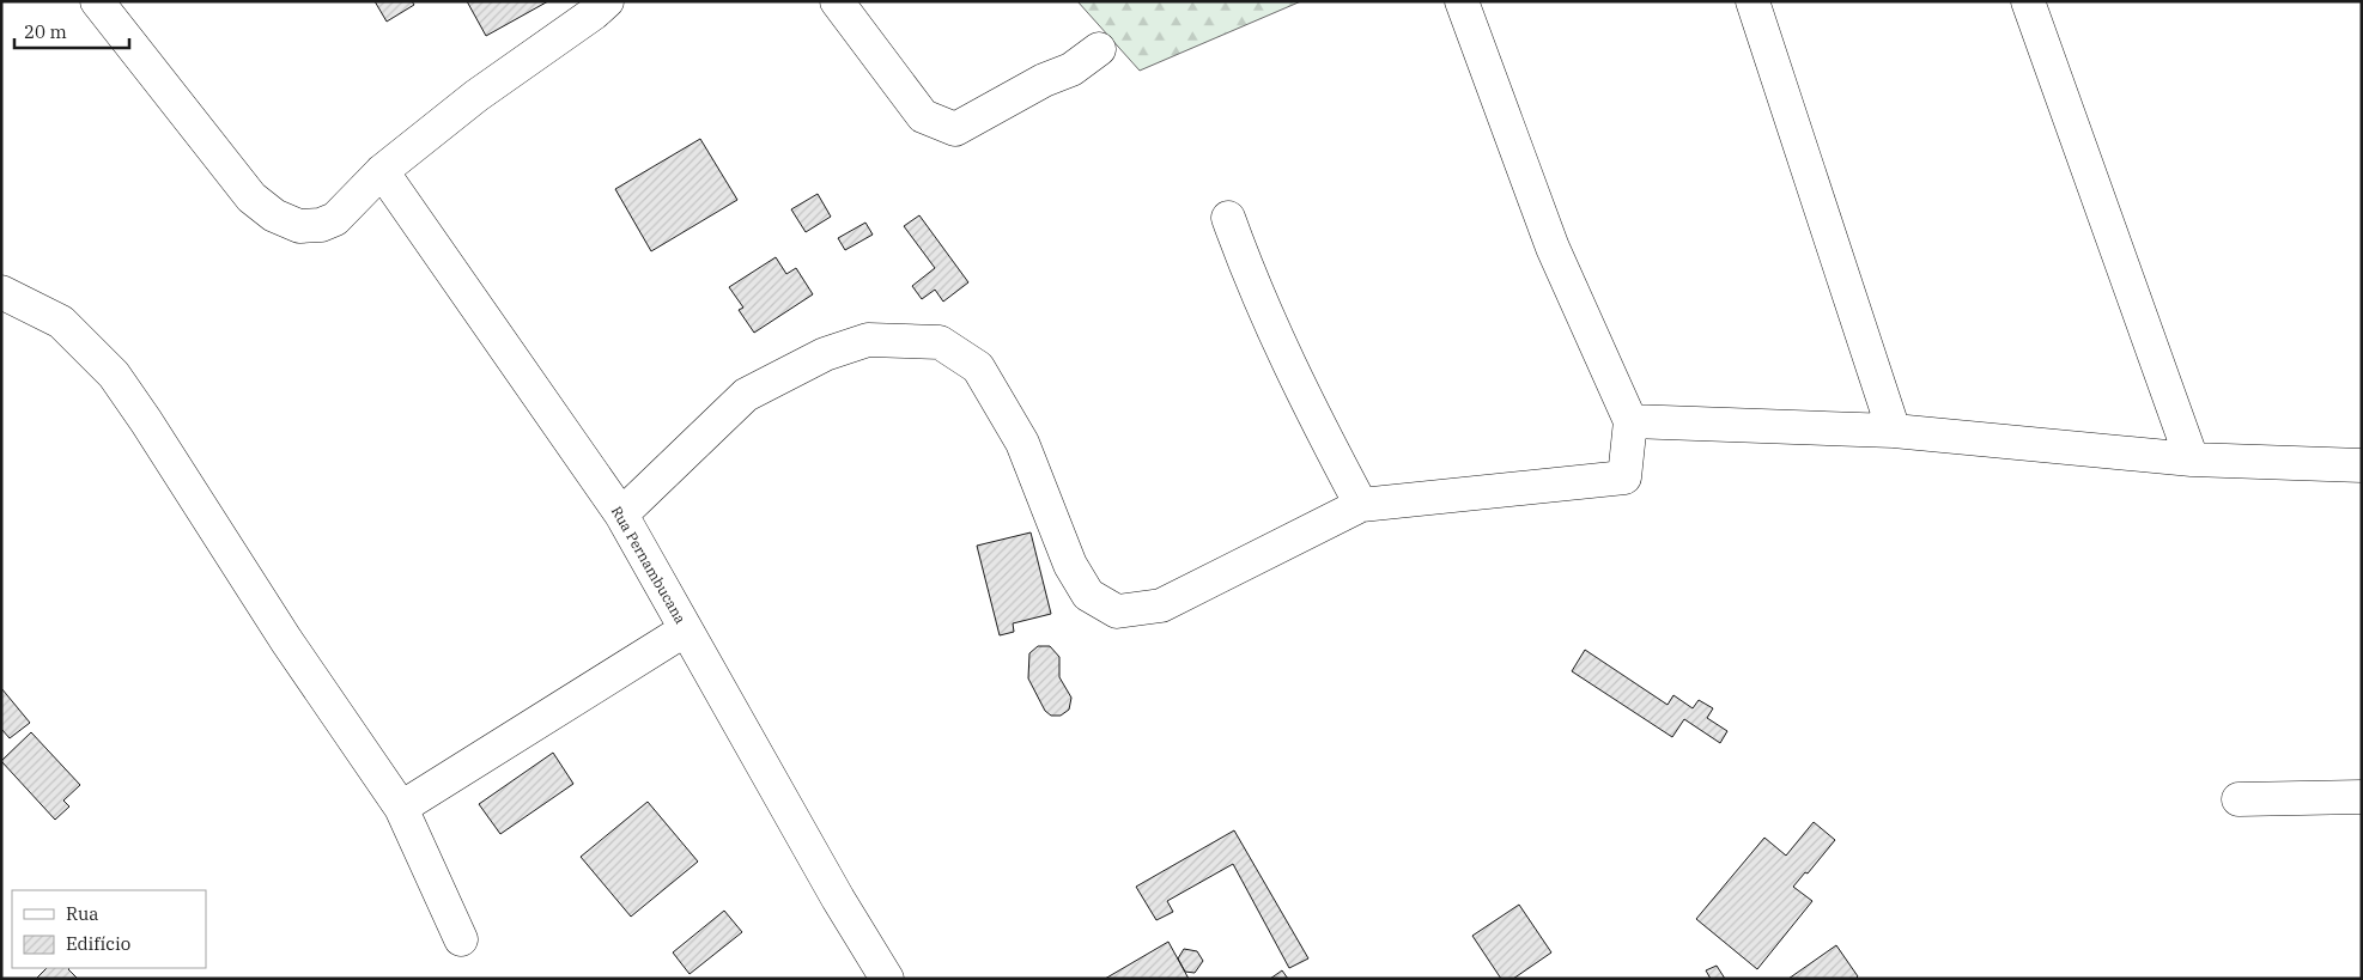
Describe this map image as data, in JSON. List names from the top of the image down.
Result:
{
  "streets": {
    "street": ["Rua Pernambucana"]
  },
  "legend": ["Rua", "Edifício"],
  "scale_bar": "20 m"
}
